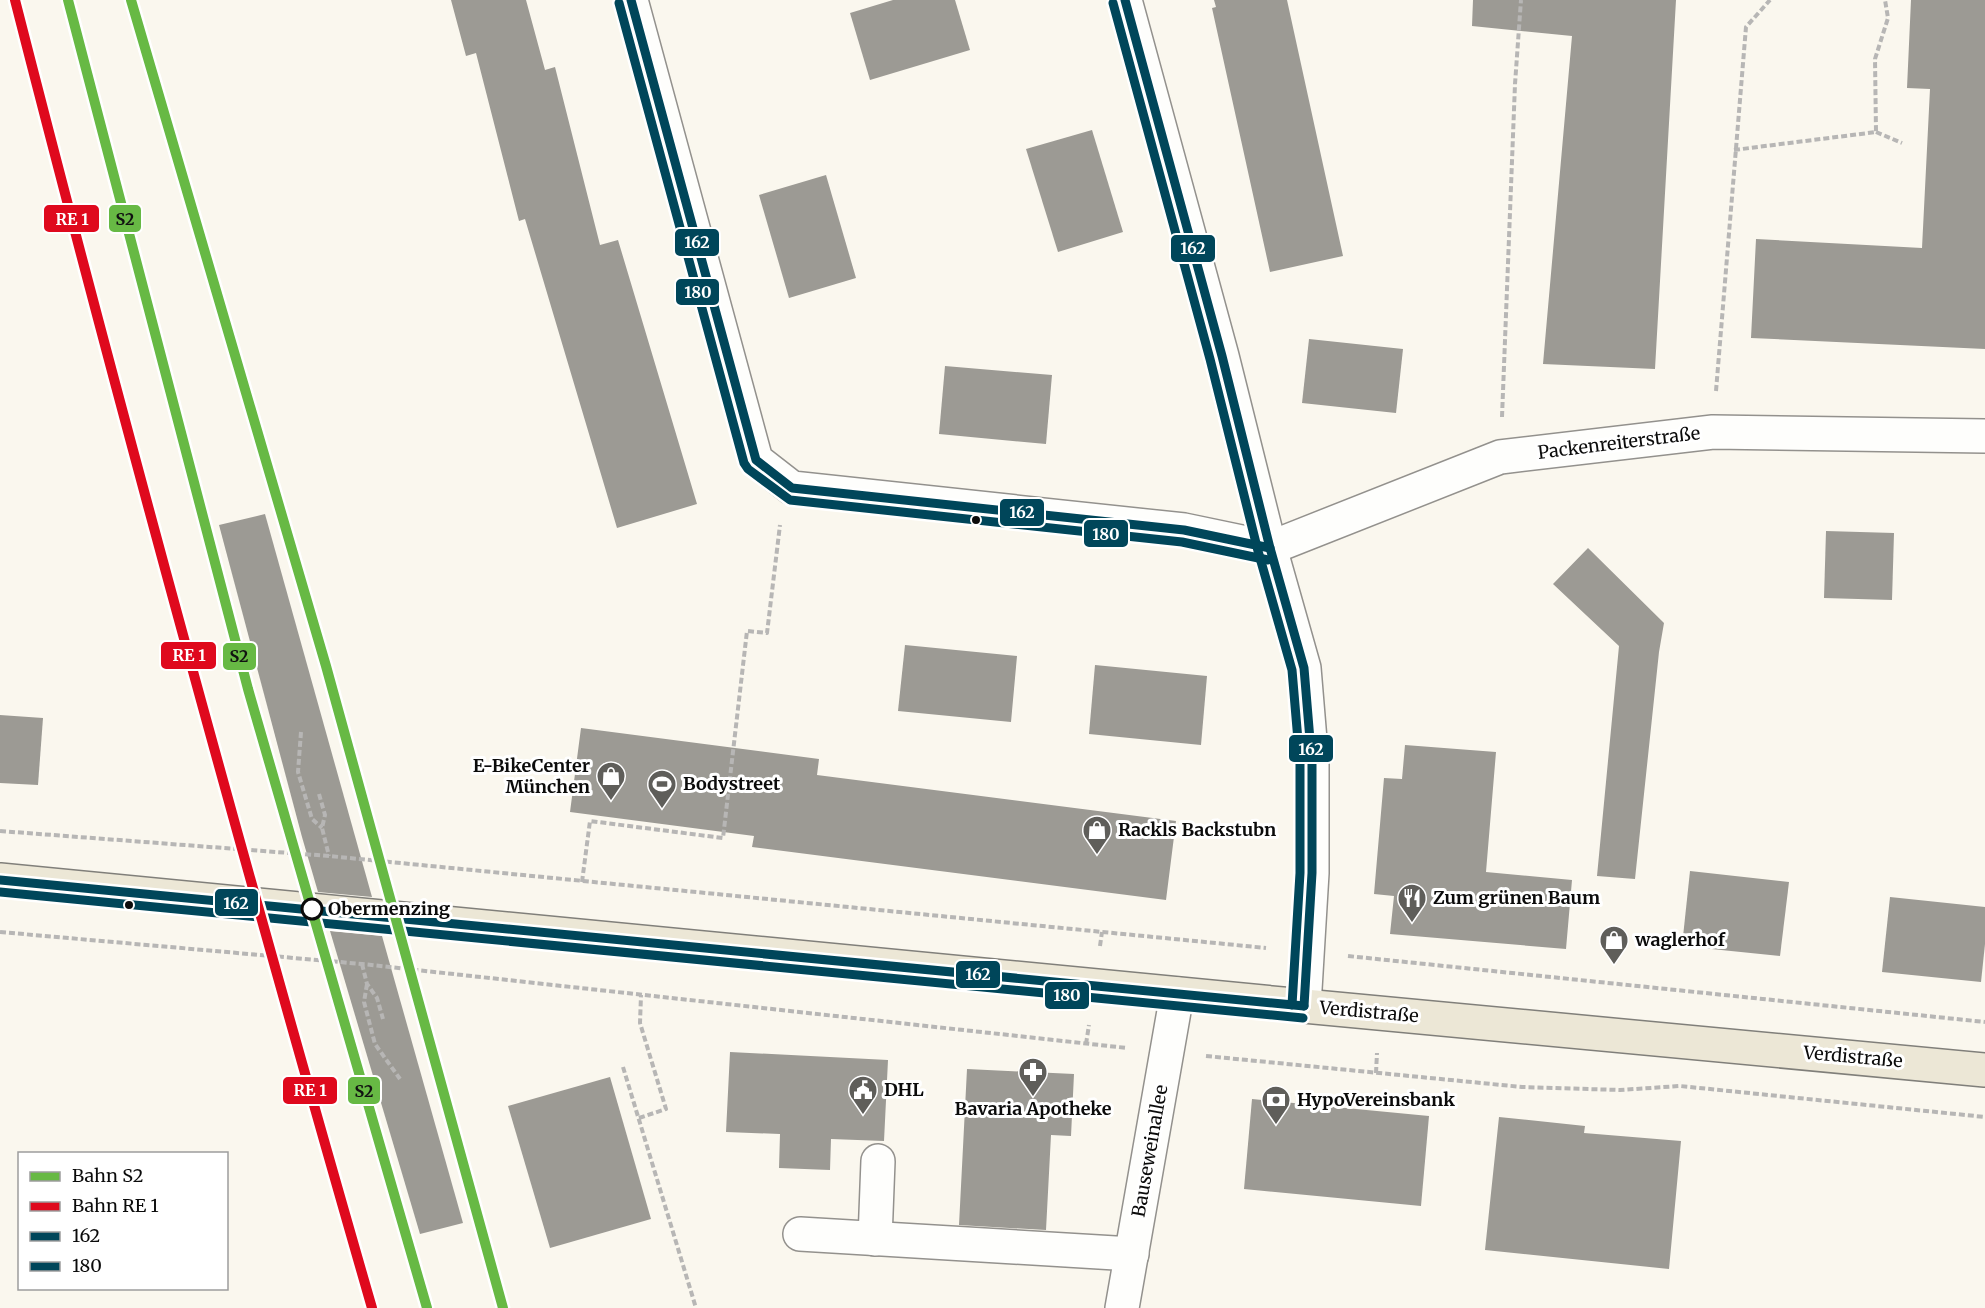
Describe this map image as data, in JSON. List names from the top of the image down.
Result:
{
  "streets": {
    "main road": ["Verdistraße"],
    "street": ["Packenreiterstraße", "Bauseweinallee"]
  },
  "crossings": [
    ["Verdistraße", "Bauseweinallee"]
  ],
  "places": {
    "shop": ["E-BikeCenter München", "Rackls Backstubn", "waglerhof"],
    "sports": ["Bodystreet"],
    "other": ["Obermenzing"],
    "restaurant": ["Zum grünen Baum"],
    "pharmacy": ["Bavaria Apotheke"],
    "public building": ["DHL"],
    "bank": ["HypoVereinsbank"]
  },
  "lines": ["rail line S2", "transit line 162", "transit line 180"],
  "legend": [
    "Bahn S2",
    "Bahn RE 1",
    "162",
    "180"
  ]
}
